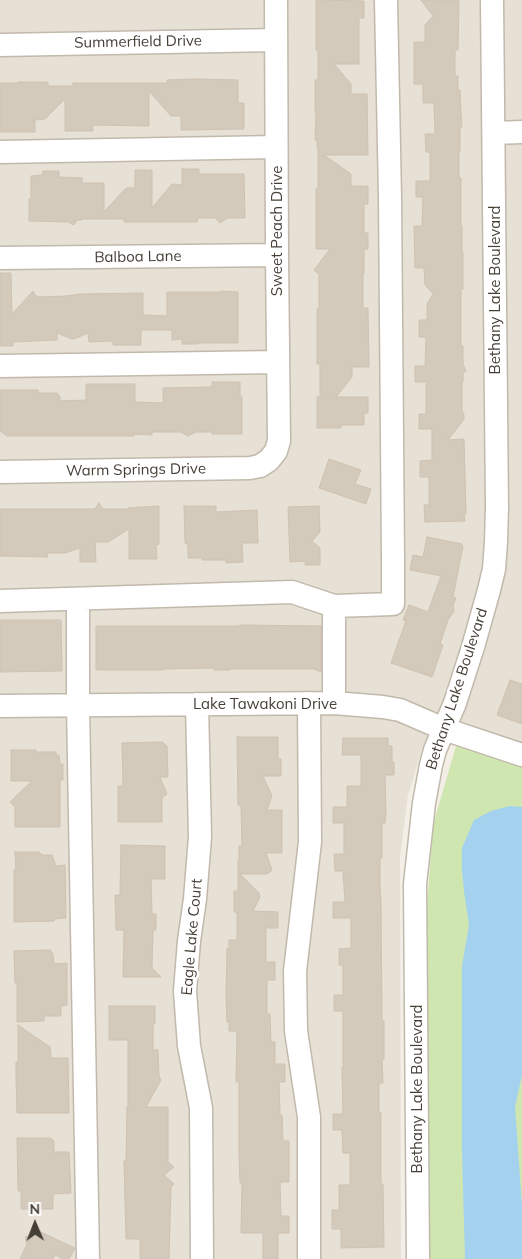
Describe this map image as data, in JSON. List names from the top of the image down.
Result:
{
  "streets": {
    "street": [
      "Summerfield Drive",
      "Sweet Peach Drive",
      "Balboa Lane",
      "Bethany Lake Boulevard",
      "Warm Springs Drive",
      "Lake Tawakoni Drive",
      "Eagle Lake Court"
    ]
  },
  "crossings": [
    ["Summerfield Drive", "Sweet Peach Drive"],
    ["Sweet Peach Drive", "Balboa Lane"],
    ["Sweet Peach Drive", "Warm Springs Drive"],
    ["Bethany Lake Boulevard", "Lake Tawakoni Drive"],
    ["Lake Tawakoni Drive", "Eagle Lake Court"]
  ],
  "north": "top"
}
